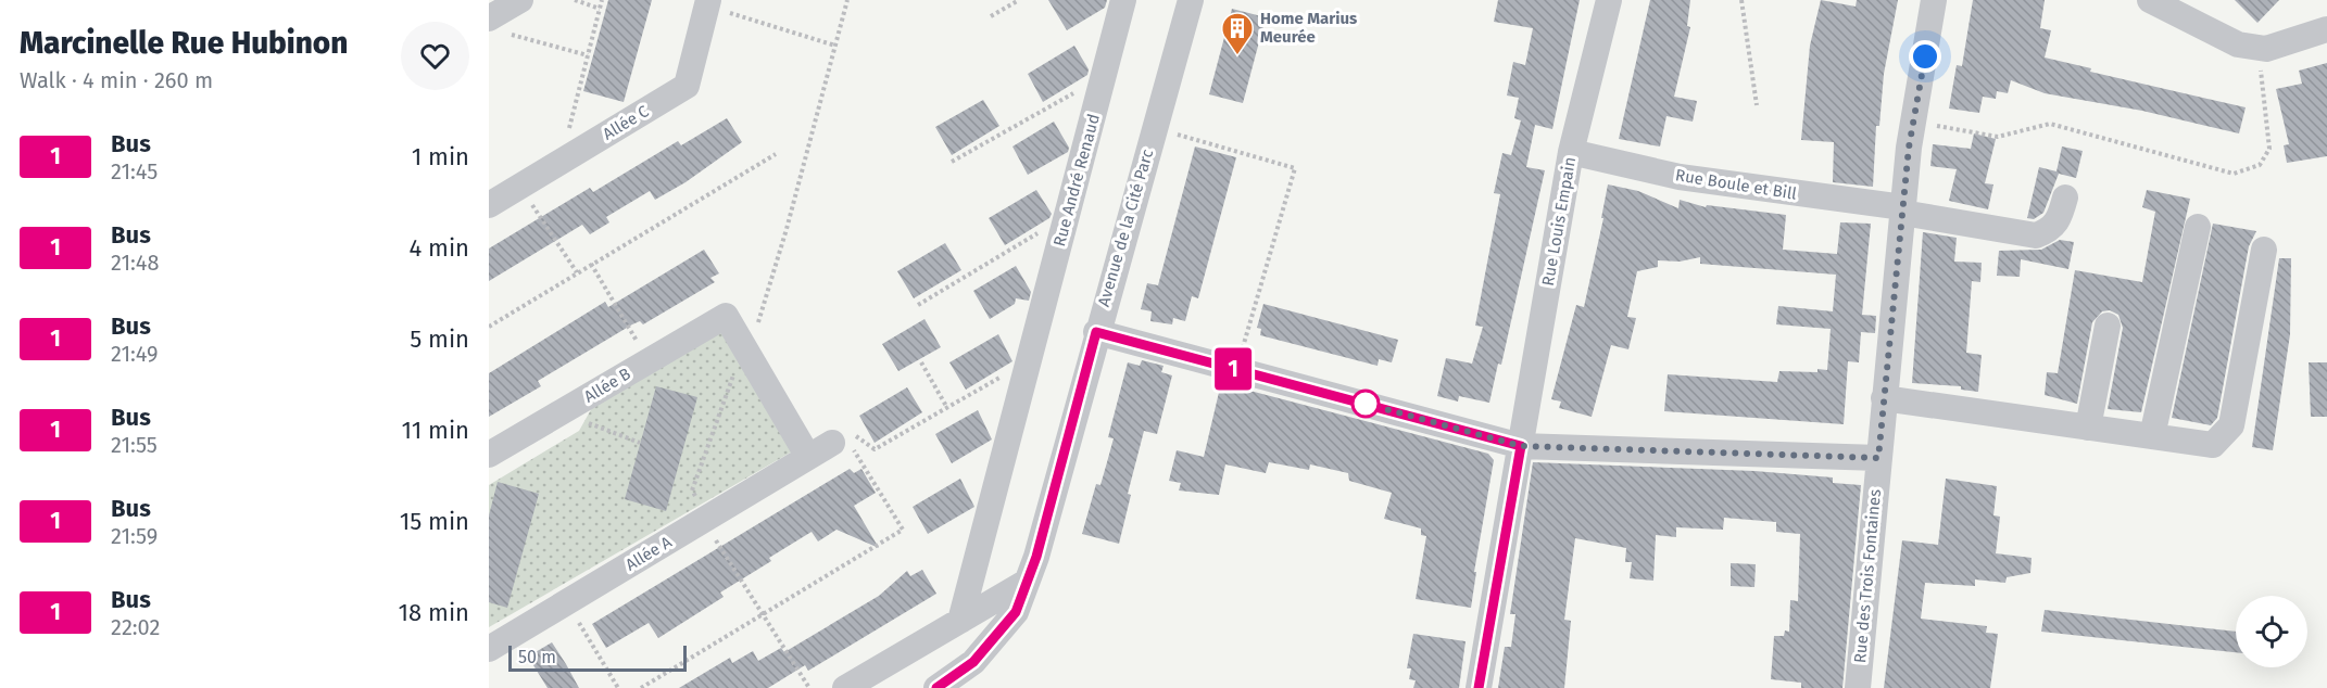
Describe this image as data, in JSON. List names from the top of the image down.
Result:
{
  "streets": {
    "street": [
      "Allée C",
      "Rue André Renaud",
      "Rue Boule et Bill",
      "Rue Louis Empain",
      "Avenue de la Cité Parc",
      "Allée B",
      "Allée A",
      "Rue des Trois Fontaines"
    ]
  },
  "crossings": [
    ["Rue Boule et Bill", "Rue Louis Empain"],
    ["Rue Boule et Bill", "Rue des Trois Fontaines"]
  ],
  "places": {
    "building": ["Home Marius Meurée"]
  },
  "lines": ["bus line 1"],
  "scale_bar": "50 m",
  "page": {
    "heading": ["Marcinelle Rue Hubinon", "Walk · 4 min · 260 m"],
    "on_map": "1",
    "list": [
      {
        "mark": "1",
        "name": "Bus",
        "note": "21:45",
        "value": "1 min"
      },
      {
        "mark": "1",
        "name": "Bus",
        "note": "21:48",
        "value": "4 min"
      },
      {
        "mark": "1",
        "name": "Bus",
        "note": "21:49",
        "value": "5 min"
      },
      {
        "mark": "1",
        "name": "Bus",
        "note": "21:55",
        "value": "11 min"
      },
      {
        "mark": "1",
        "name": "Bus",
        "note": "21:59",
        "value": "15 min"
      },
      {
        "mark": "1",
        "name": "Bus",
        "note": "22:02",
        "value": "18 min"
      }
    ],
    "scale": "50 m"
  }
}
